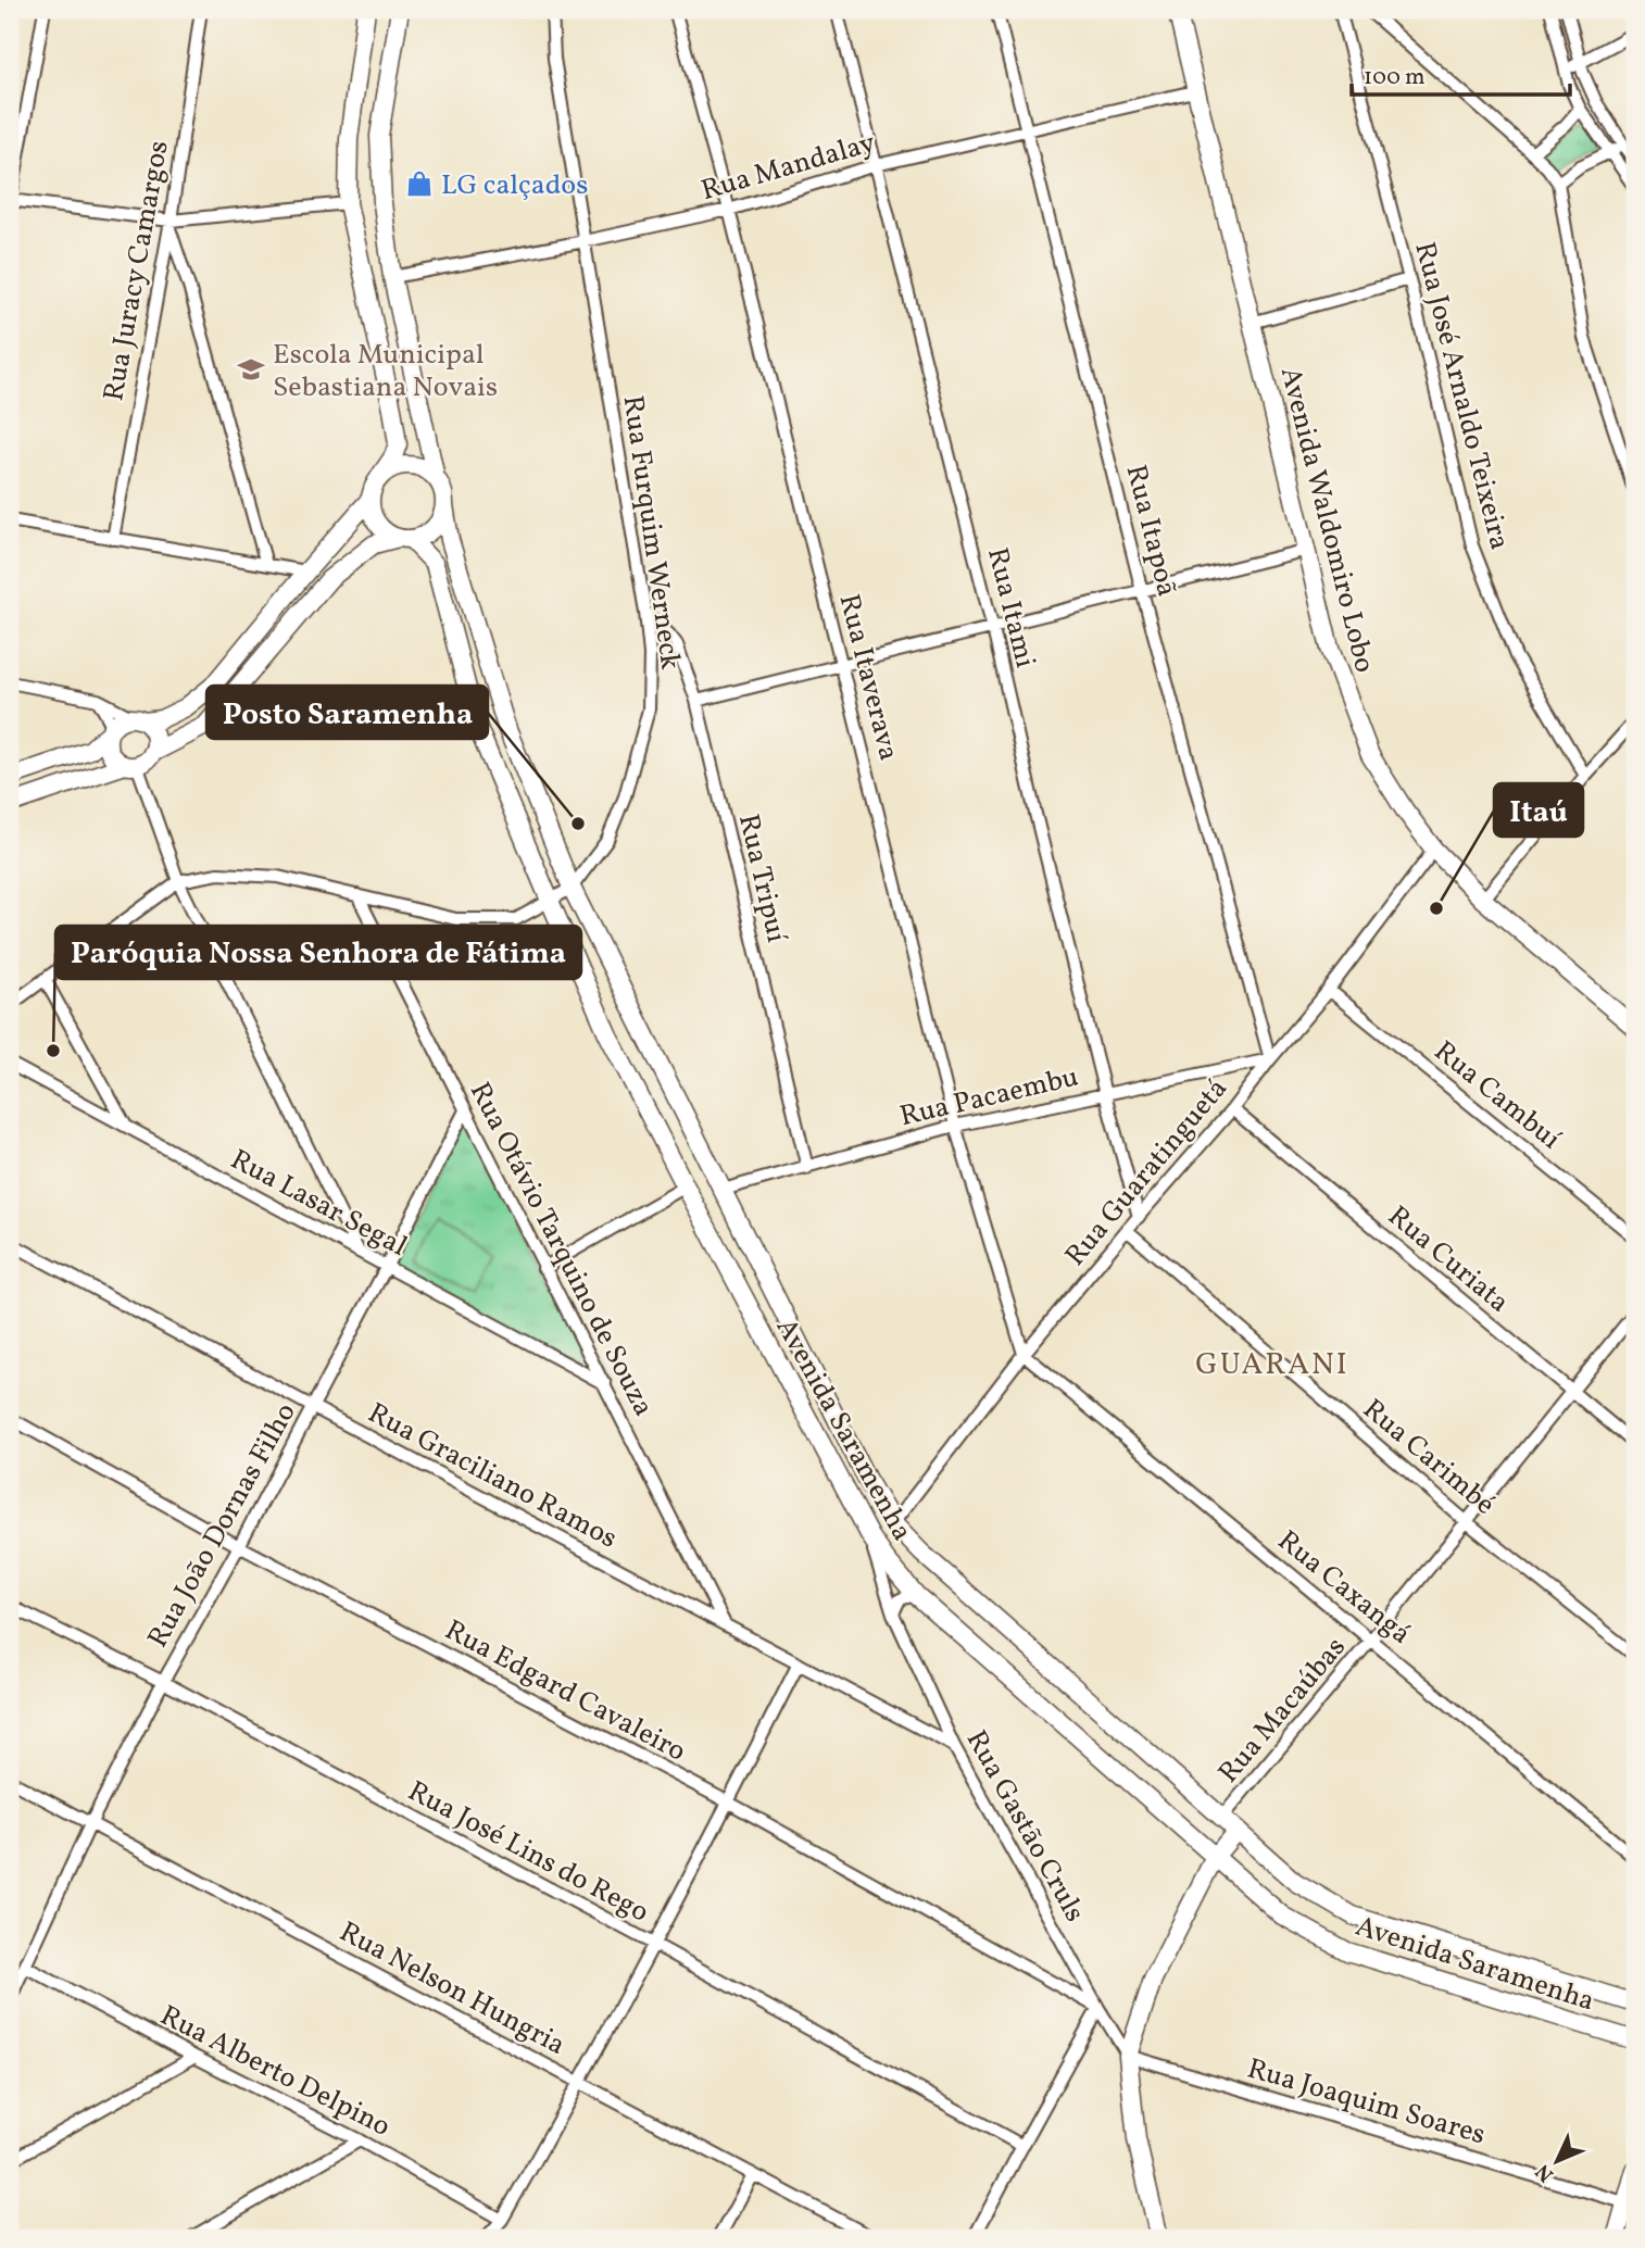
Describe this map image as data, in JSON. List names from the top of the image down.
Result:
{
  "streets": {
    "main road": ["Avenida Waldomiro Lobo", "Avenida Saramenha"],
    "street": [
      "Rua Mandalay",
      "Rua Juracy Camargos",
      "Rua José Arnaldo Teixeira",
      "Rua Itapoã",
      "Rua Furquim Werneck",
      "Rua Itami",
      "Rua Itaverava",
      "Rua Tripuí",
      "Rua Cambuí",
      "Rua Pacaembu",
      "Rua Guaratinguetá",
      "Rua Lasar Segal",
      "Rua Otávio Tarquino de Souza",
      "Rua Curiata",
      "Rua Carimbé",
      "Rua Graciliano Ramos",
      "Rua João Dornas Filho",
      "Rua Caxangá",
      "Rua Edgard Cavaleiro",
      "Rua Macaúbas",
      "Rua Gastão Cruls",
      "Rua José Lins do Rego",
      "Rua Nelson Hungria",
      "Rua Alberto Delpino",
      "Rua Joaquim Soares"
    ]
  },
  "crossings": [
    ["Rua Mandalay", "Avenida Waldomiro Lobo"],
    ["Rua Mandalay", "Rua Itapoã"],
    ["Rua Mandalay", "Rua Furquim Werneck"],
    ["Rua Mandalay", "Rua Itami"],
    ["Rua Mandalay", "Rua Itaverava"],
    ["Avenida Waldomiro Lobo", "Rua Guaratinguetá"],
    ["Rua Itapoã", "Rua Pacaembu"],
    ["Rua Itapoã", "Rua Guaratinguetá"],
    ["Rua Furquim Werneck", "Rua Tripuí"],
    ["Rua Furquim Werneck", "Rua Otávio Tarquino de Souza"],
    ["Rua Furquim Werneck", "Avenida Saramenha"],
    ["Rua Itami", "Rua Pacaembu"],
    ["Rua Itami", "Rua Guaratinguetá"],
    ["Rua Itaverava", "Rua Pacaembu"],
    ["Rua Itaverava", "Rua Guaratinguetá"],
    ["Rua Itaverava", "Rua Caxangá"],
    ["Rua Tripuí", "Rua Pacaembu"],
    ["Rua Cambuí", "Rua Guaratinguetá"],
    ["Rua Pacaembu", "Rua Guaratinguetá"],
    ["Rua Pacaembu", "Avenida Saramenha"],
    ["Rua Guaratinguetá", "Rua Curiata"],
    ["Rua Guaratinguetá", "Avenida Saramenha"],
    ["Rua Guaratinguetá", "Rua Carimbé"],
    ["Rua Guaratinguetá", "Rua Caxangá"],
    ["Rua Lasar Segal", "Rua Otávio Tarquino de Souza"],
    ["Rua Lasar Segal", "Rua João Dornas Filho"],
    ["Rua Otávio Tarquino de Souza", "Rua Graciliano Ramos"],
    ["Rua Otávio Tarquino de Souza", "Rua João Dornas Filho"],
    ["Rua Curiata", "Rua Macaúbas"],
    ["Avenida Saramenha", "Rua Macaúbas"],
    ["Avenida Saramenha", "Rua Gastão Cruls"],
    ["Rua Carimbé", "Rua Macaúbas"],
    ["Rua Graciliano Ramos", "Rua João Dornas Filho"],
    ["Rua Graciliano Ramos", "Rua Gastão Cruls"],
    ["Rua João Dornas Filho", "Rua Edgard Cavaleiro"],
    ["Rua João Dornas Filho", "Rua José Lins do Rego"],
    ["Rua João Dornas Filho", "Rua Nelson Hungria"],
    ["Rua João Dornas Filho", "Rua Alberto Delpino"],
    ["Rua Caxangá", "Rua Macaúbas"],
    ["Rua Edgard Cavaleiro", "Rua Gastão Cruls"],
    ["Rua Gastão Cruls", "Rua Joaquim Soares"]
  ],
  "districts": ["GUARANI"],
  "places": {
    "shop": ["LG calçados"],
    "school or university": ["Escola Municipal Sebastiana Novais"],
    "other": ["Posto Saramenha", "Itaú", "Paróquia Nossa Senhora de Fátima"]
  },
  "scale_bar": "100 m",
  "north": "bottom left"
}
